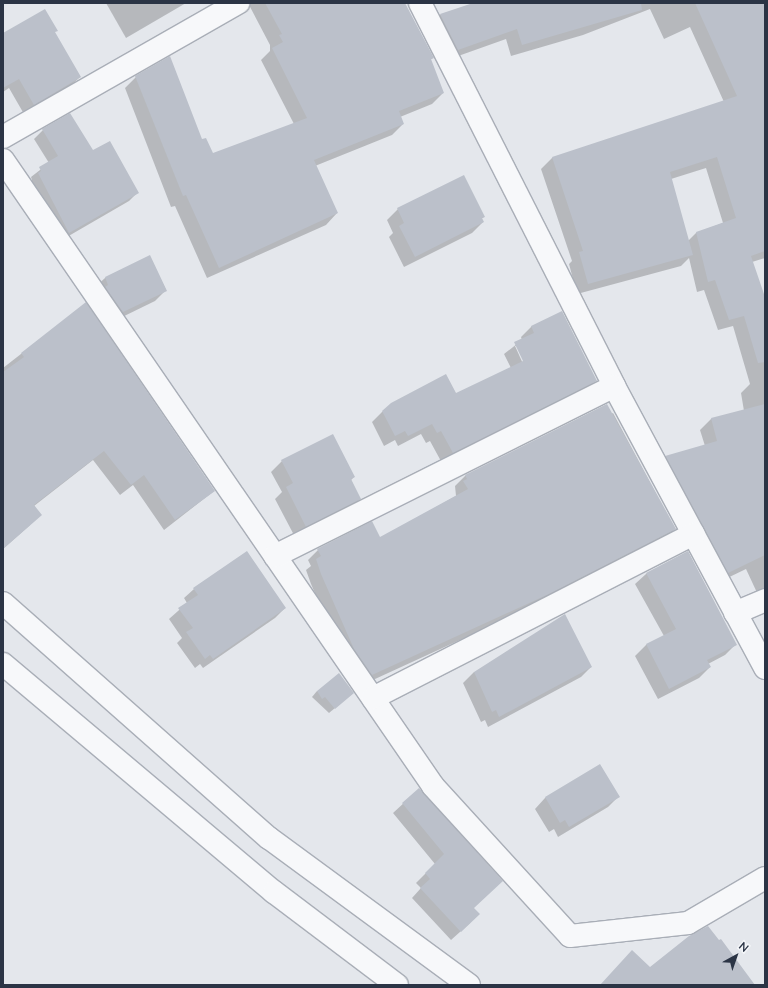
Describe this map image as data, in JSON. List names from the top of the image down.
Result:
{
  "north": "top right"
}
